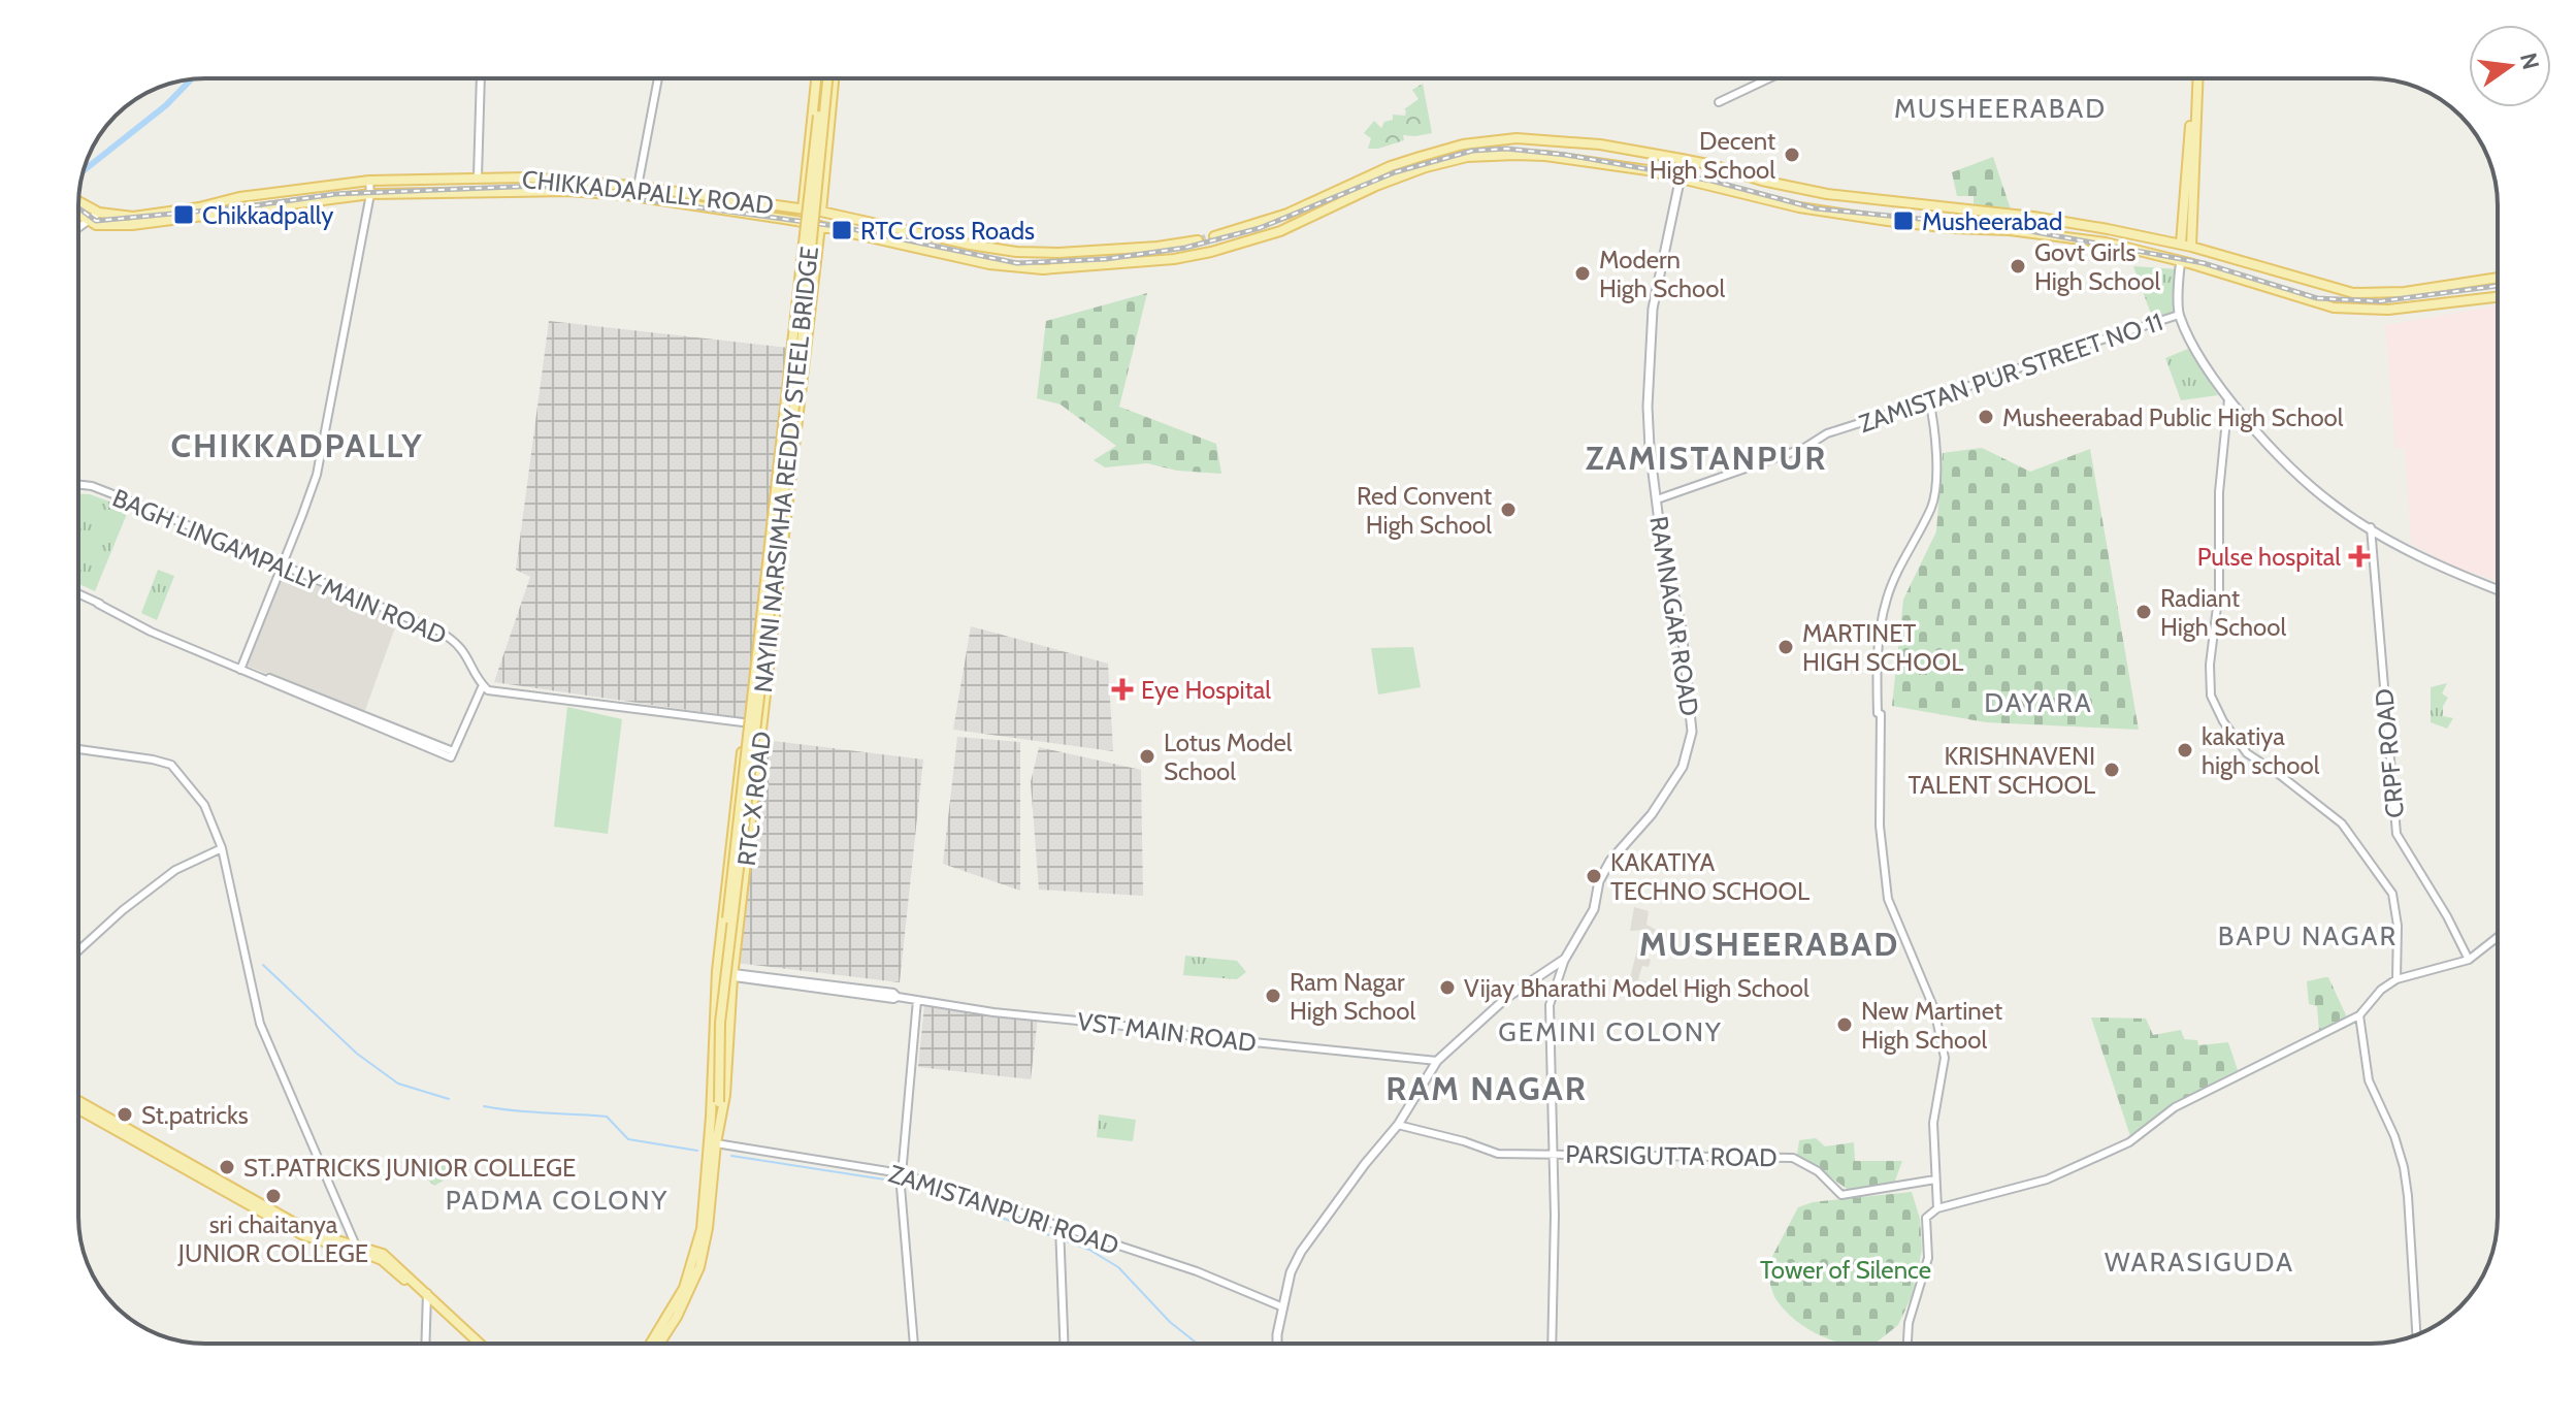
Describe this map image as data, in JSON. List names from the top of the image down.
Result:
{
  "streets": {
    "main road": [
      "CHIKKADAPALLY ROAD",
      "NAYINI NARSIMHA REDDY STEEL BRIDGE",
      "RAMNAGAR ROAD",
      "RTC X ROAD"
    ],
    "street": [
      "ZAMISTAN PUR STREET NO 11",
      "BAGH LINGAMPALLY MAIN ROAD",
      "CRPF ROAD",
      "VST MAIN ROAD",
      "PARSIGUTTA ROAD",
      "ZAMISTANPURI ROAD"
    ]
  },
  "crossings": [
    ["CHIKKADAPALLY ROAD", "RAMNAGAR ROAD"],
    ["CHIKKADAPALLY ROAD", "RTC X ROAD"],
    ["ZAMISTAN PUR STREET NO 11", "RAMNAGAR ROAD"],
    ["NAYINI NARSIMHA REDDY STEEL BRIDGE", "RTC X ROAD"],
    ["RAMNAGAR ROAD", "VST MAIN ROAD"],
    ["RAMNAGAR ROAD", "PARSIGUTTA ROAD"],
    ["RAMNAGAR ROAD", "ZAMISTANPURI ROAD"],
    ["RTC X ROAD", "VST MAIN ROAD"],
    ["RTC X ROAD", "ZAMISTANPURI ROAD"]
  ],
  "districts": [
    "MUSHEERABAD",
    "CHIKKADPALLY",
    "ZAMISTANPUR",
    "DAYARA",
    "BAPU NAGAR",
    "MUSHEERABAD",
    "GEMINI COLONY",
    "RAM NAGAR",
    "PADMA COLONY",
    "WARASIGUDA"
  ],
  "parks": ["Tower of Silence"],
  "places": {
    "other": [
      "Decent High School",
      "Govt Girls High School",
      "Modern High School",
      "Musheerabad Public High School",
      "Red Convent High School",
      "Radiant High School",
      "MARTINET HIGH SCHOOL",
      "kakatiya high school",
      "Lotus Model School",
      "KRISHNAVENI TALENT SCHOOL",
      "KAKATIYA TECHNO SCHOOL",
      "Vijay Bharathi Model High School",
      "Ram Nagar High School",
      "New Martinet High School",
      "St.patricks",
      "ST.PATRICKS JUNIOR COLLEGE",
      "sri chaitanya JUNIOR COLLEGE"
    ],
    "transit": ["Chikkadpally", "Musheerabad", "RTC Cross Roads"],
    "health": ["Pulse hospital", "Eye Hospital"]
  },
  "north": "right"
}
